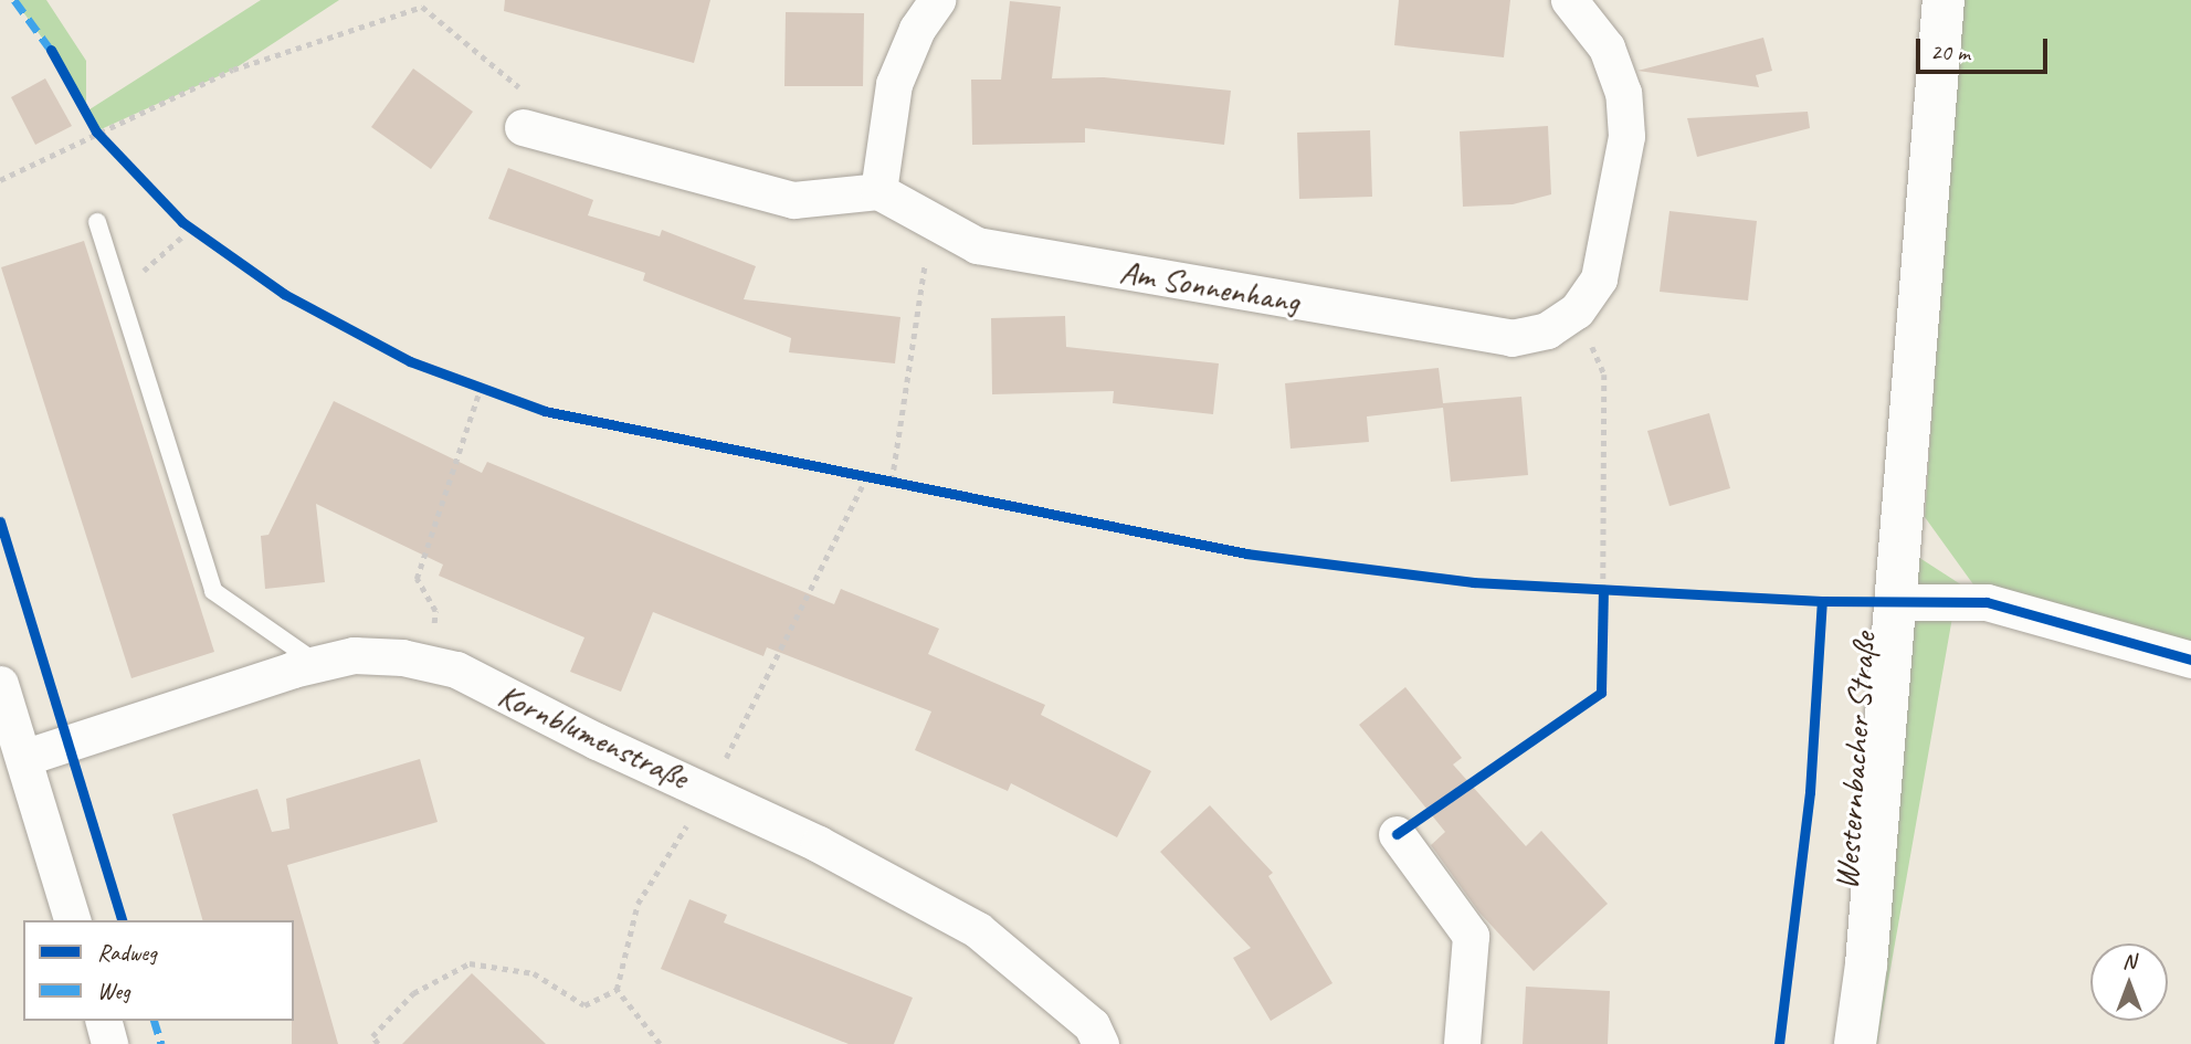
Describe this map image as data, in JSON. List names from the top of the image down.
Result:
{
  "streets": {
    "street": ["Am Sonnenhang", "Kornblumenstraße", "Westernbacher Straße"]
  },
  "legend": ["Radweg", "Weg"],
  "scale_bar": "20 m",
  "north": "top"
}
